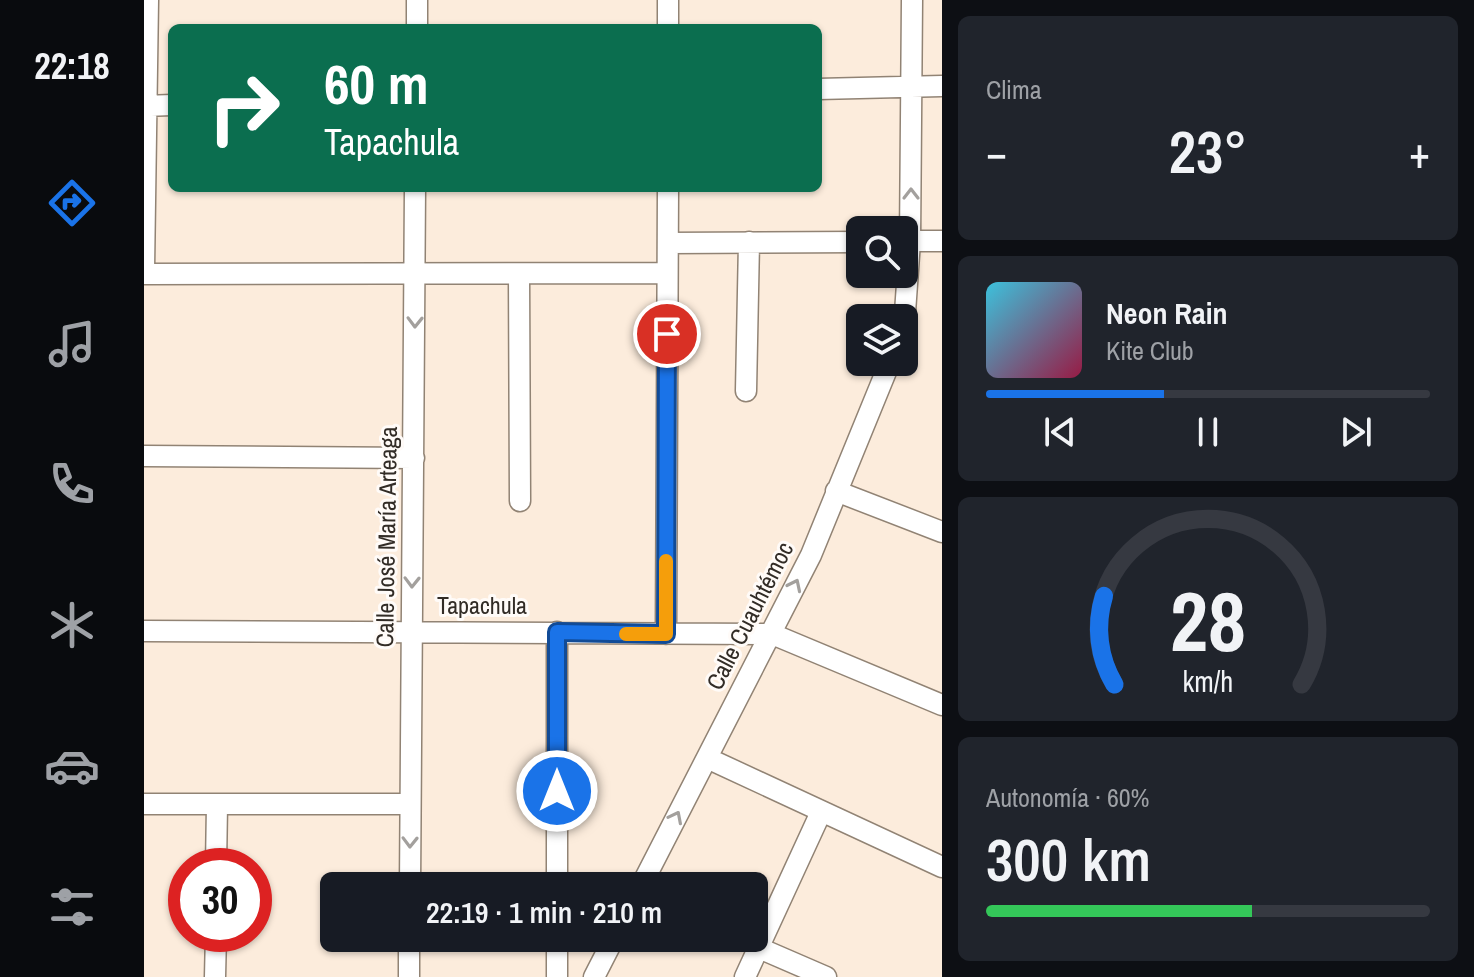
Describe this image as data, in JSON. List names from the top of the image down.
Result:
{
  "streets": {
    "street": ["Calle José María Arteaga", "Tapachula", "Calle Cuauhtémoc"]
  },
  "crossings": [
    ["Calle José María Arteaga", "Tapachula"],
    ["Tapachula", "Calle Cuauhtémoc"]
  ],
  "page": {
    "tabs": "22:18",
    "tile": [
      "Clima",
      ["Autonomía · 60%", "300 km"]
    ],
    "turn": ["60 m", "Tapachula"],
    "heat": ["−", "23°", "+"],
    "song": ["Neon Rain", "Kite Club"],
    "limit": "30",
    "trip": "22:19 · 1 min · 210 m",
    "gauge": ["28", "km/h"]
  }
}
